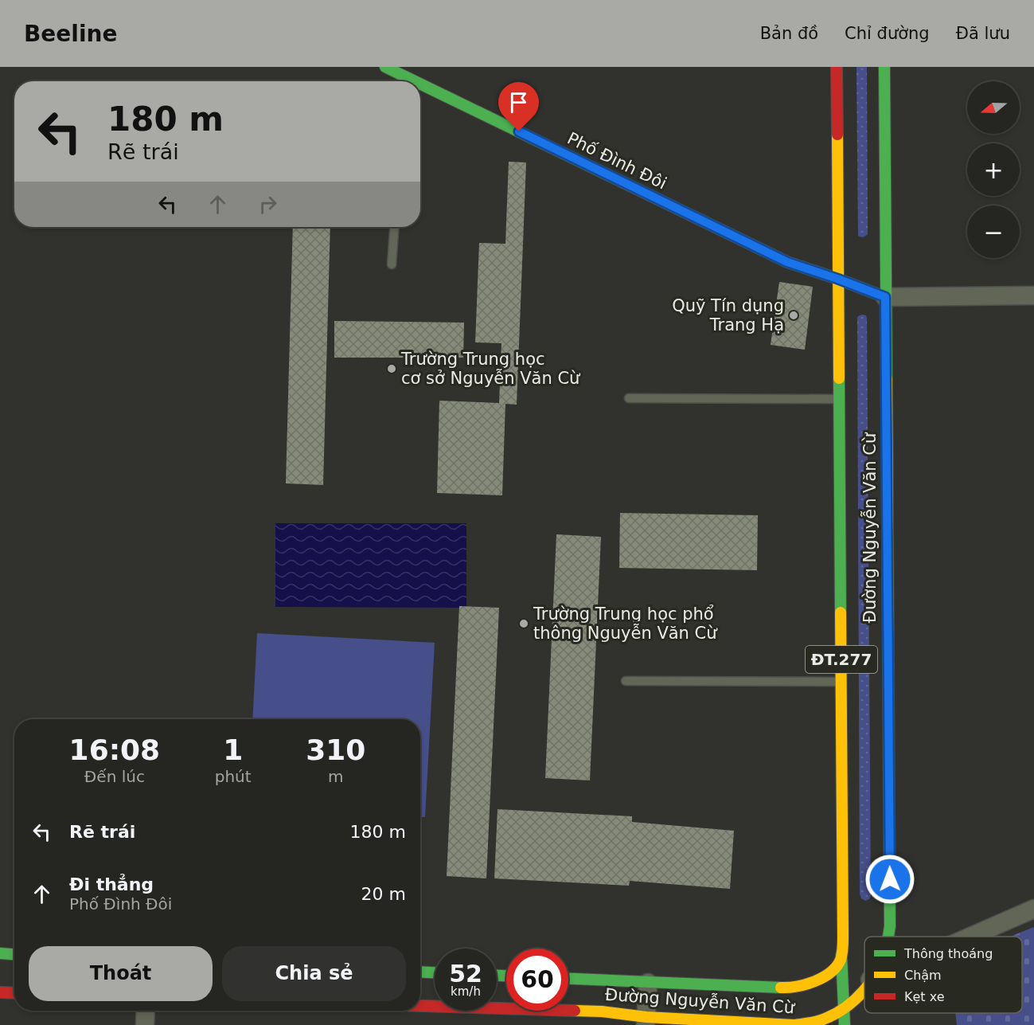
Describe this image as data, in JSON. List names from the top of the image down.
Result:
{
  "streets": {
    "main road": ["Phố Đình Đôi", "Đường Nguyễn Văn Cừ", "ĐT.277"]
  },
  "crossings": [
    ["Phố Đình Đôi", "Đường Nguyễn Văn Cừ"]
  ],
  "places": ["Quỹ Tín dụng Trang Hạ", "Trường Trung học cơ sở Nguyễn Văn Cừ", "Trường Trung học phổ thông Nguyễn Văn Cừ"],
  "legend": ["Thông thoáng", "Chậm", "Kẹt xe"],
  "north": "left",
  "page": {
    "header": "Beeline",
    "nav": ["Bản đồ", "Chỉ đường", "Đã lưu"],
    "map_buttons": ["+", "−"],
    "turn": ["180 m", "Rẽ trái"],
    "eta": [
      "16:08",
      "Đến lúc",
      "1",
      "phút",
      "310",
      "m"
    ],
    "list": [
      {
        "name": "Rẽ trái",
        "value": "180 m"
      },
      {
        "name": "Đi thẳng",
        "note": "Phố Đình Đôi",
        "value": "20 m"
      }
    ],
    "buttons": ["Thoát", "Chia sẻ"],
    "speed": "52 km/h",
    "limit": "60"
  }
}
